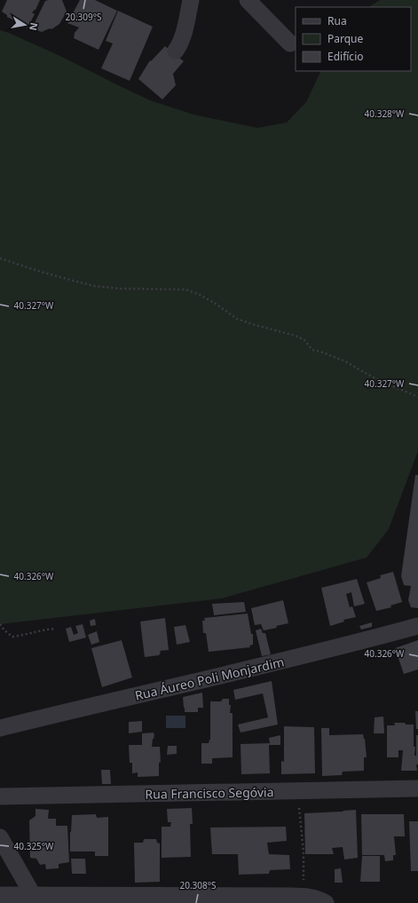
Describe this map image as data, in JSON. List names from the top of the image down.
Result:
{
  "streets": {
    "street": ["Rua Áureo Poli Monjardim", "Rua Francisco Segóvia"]
  },
  "legend": ["Rua", "Parque", "Edifício"],
  "north": "right",
  "coordinates": [
    "20.309°S",
    "40.328°W",
    "40.327°W",
    "40.326°W",
    "40.325°W",
    "20.308°S"
  ]
}
